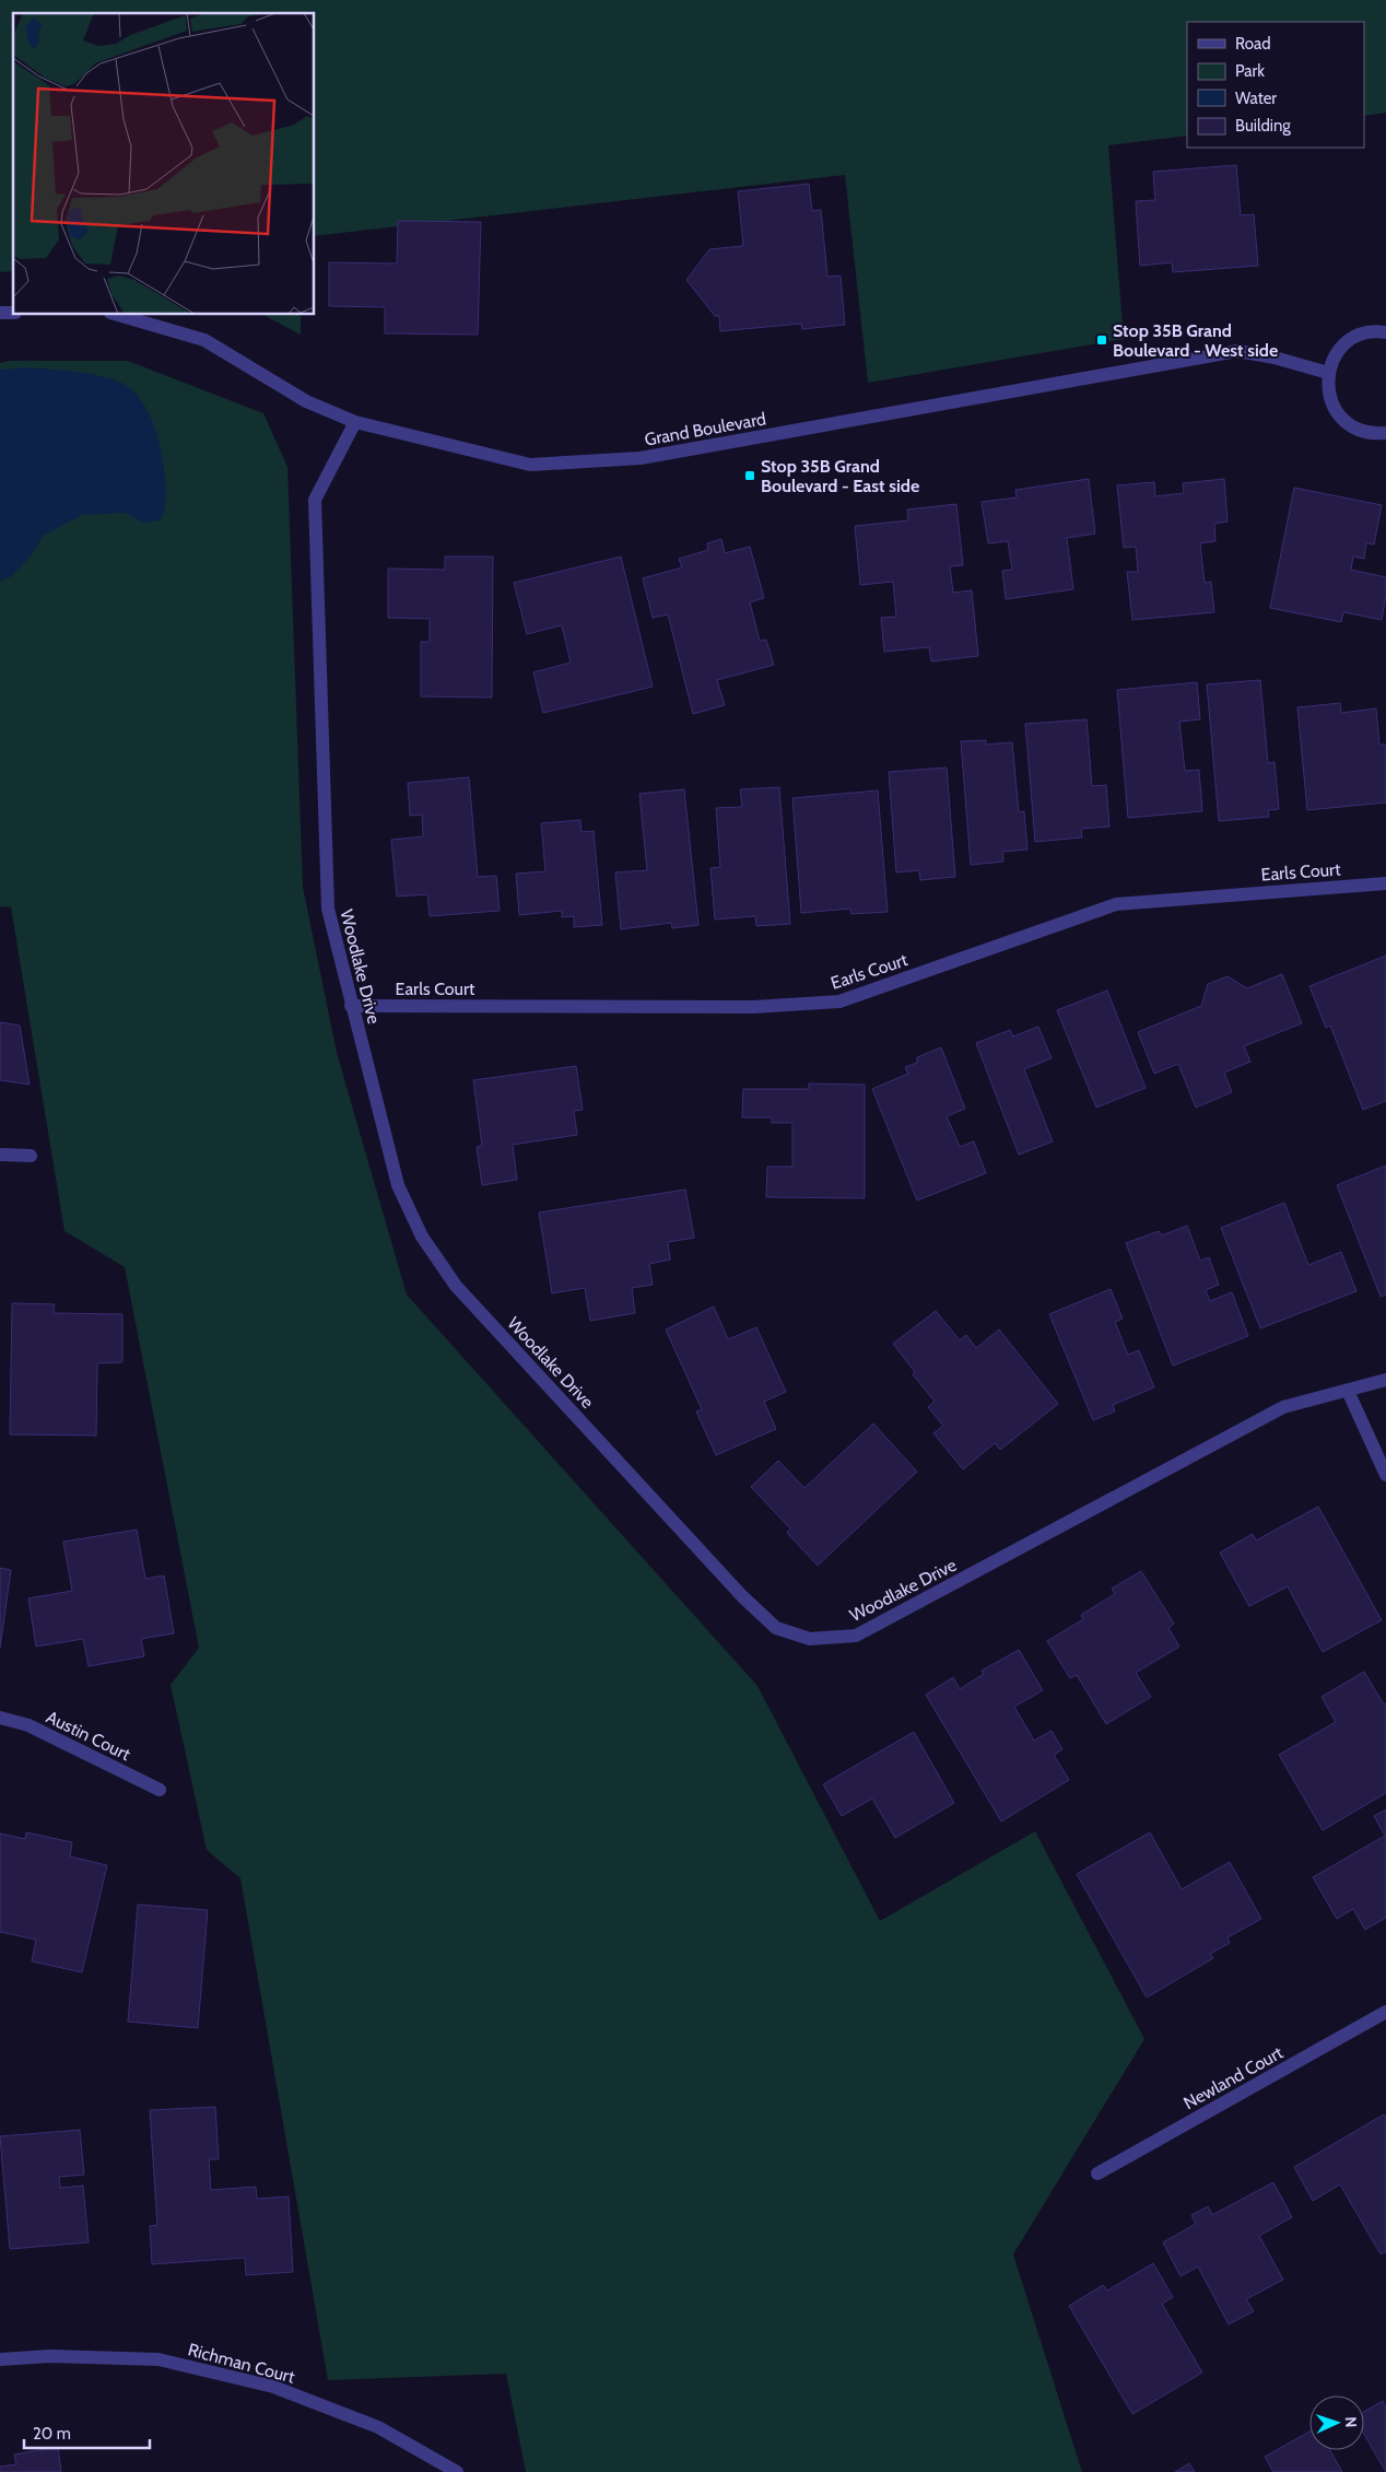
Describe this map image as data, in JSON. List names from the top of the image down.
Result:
{
  "streets": {
    "street": [
      "Grand Boulevard",
      "Earls Court",
      "Woodlake Drive",
      "Austin Court",
      "Newland Court",
      "Richman Court"
    ]
  },
  "crossings": [
    ["Grand Boulevard", "Woodlake Drive"],
    ["Earls Court", "Woodlake Drive"]
  ],
  "places": {
    "transit": ["Stop 35B Grand Boulevard - West side", "Stop 35B Grand Boulevard - East side"]
  },
  "legend": [
    "Road",
    "Park",
    "Water",
    "Building"
  ],
  "scale_bar": "20 m",
  "north": "right"
}
